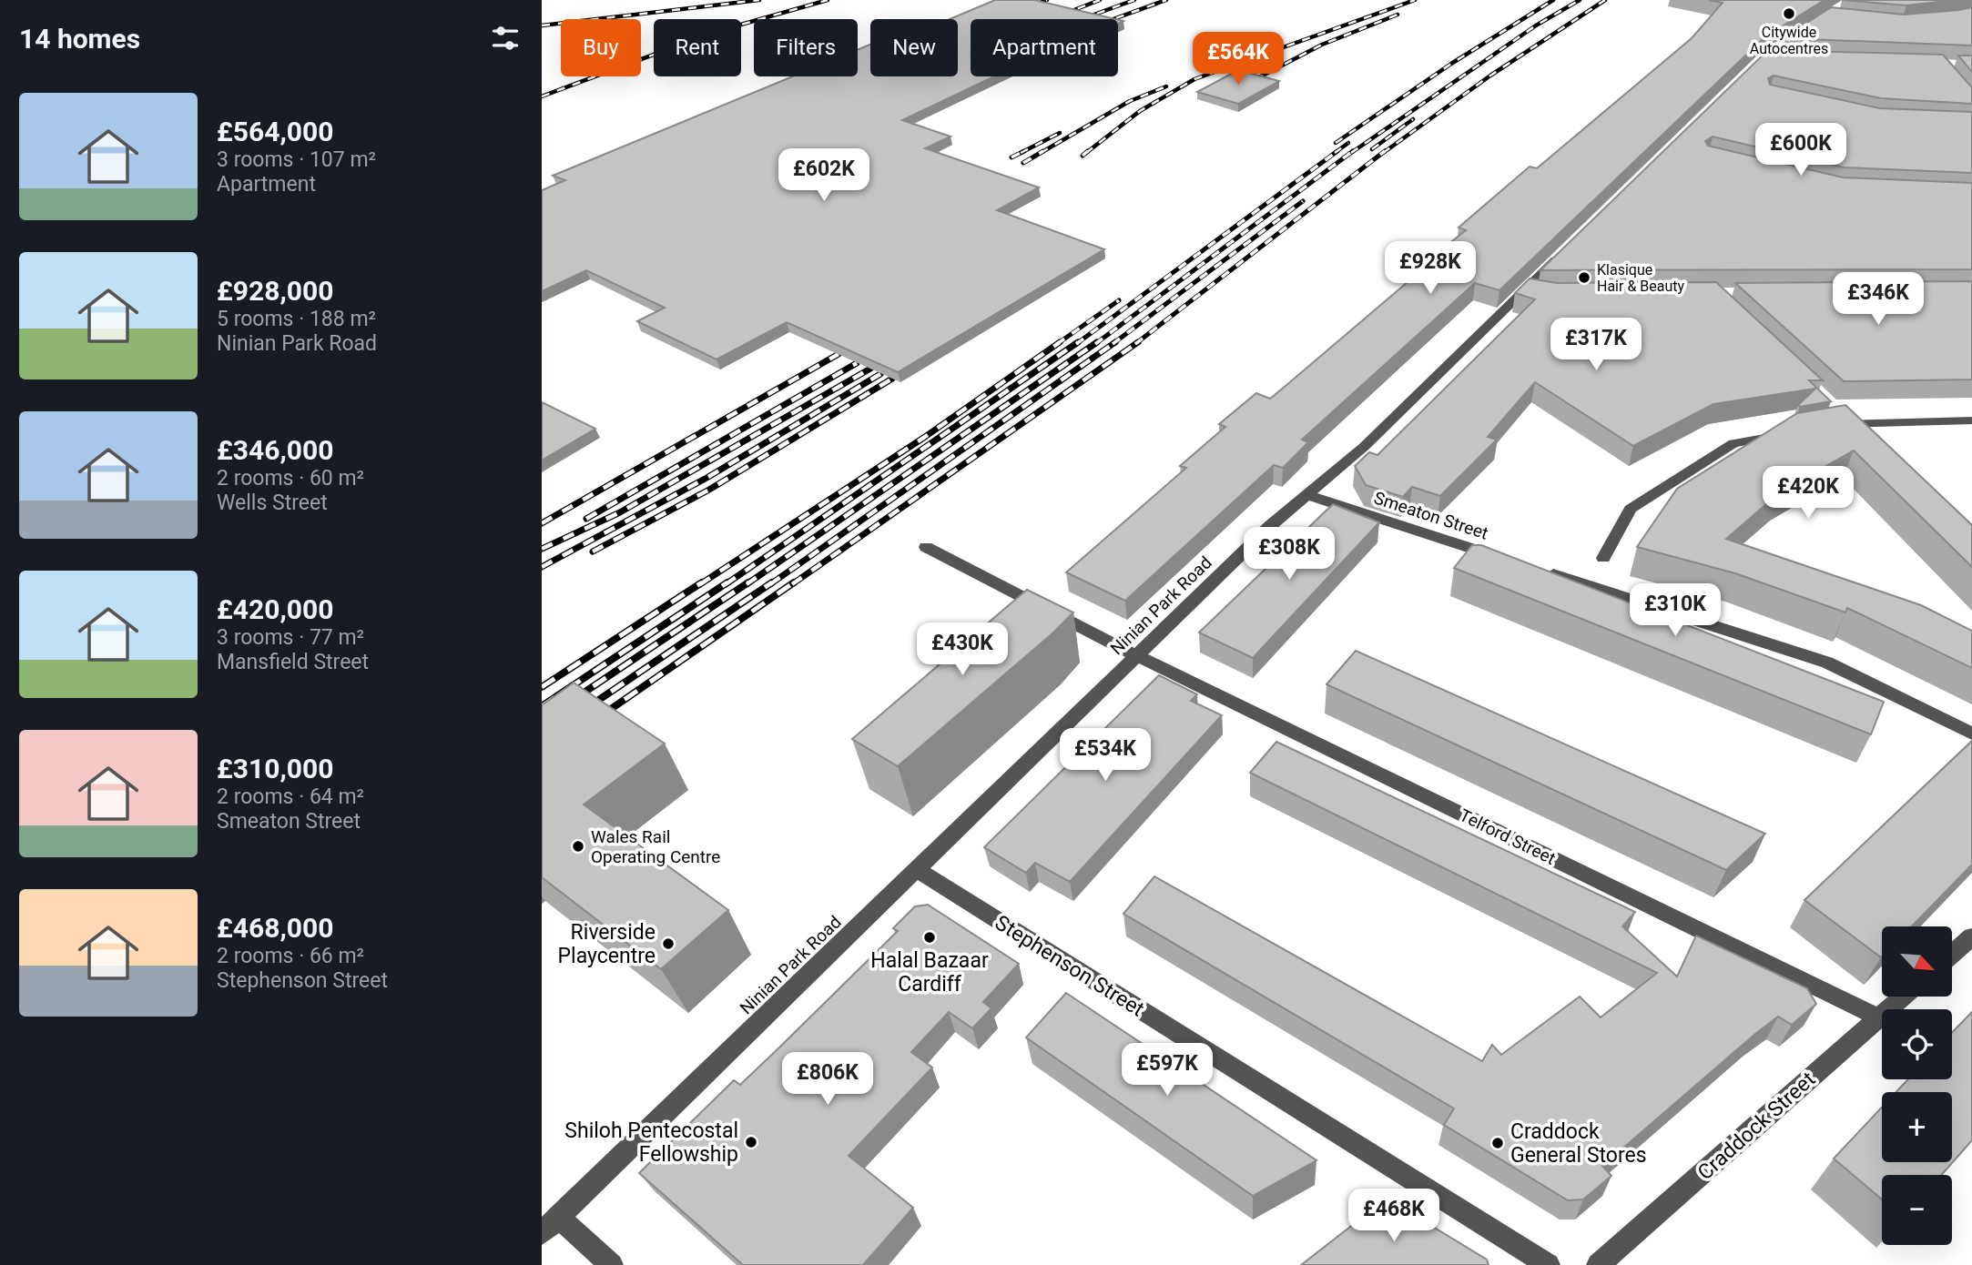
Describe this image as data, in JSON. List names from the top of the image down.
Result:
{
  "streets": {
    "street": [
      "Smeaton Street",
      "Ninian Park Road",
      "Telford Street",
      "Stephenson Street",
      "Craddock Street"
    ]
  },
  "crossings": [
    ["Smeaton Street", "Ninian Park Road"],
    ["Ninian Park Road", "Telford Street"],
    ["Ninian Park Road", "Stephenson Street"],
    ["Telford Street", "Craddock Street"]
  ],
  "places": [
    "Citywide Autocentres",
    "Klasique Hair & Beauty",
    "Wales Rail Operating Centre",
    "Halal Bazaar Cardiff",
    "Riverside Playcentre",
    "Shiloh Pentecostal Fellowship",
    "Craddock General Stores"
  ],
  "north": "bottom right",
  "page": {
    "heading": "14 homes",
    "chip": [
      "Buy",
      "Rent",
      "Filters",
      "New",
      "Apartment"
    ],
    "price": [
      "£564K",
      "£600K",
      "£602K",
      "£928K",
      "£346K",
      "£317K",
      "£420K",
      "£308K",
      "£310K",
      "£430K",
      "£534K",
      "£597K",
      "£806K",
      "£468K"
    ],
    "list": [
      {
        "name": "£564,000",
        "note": "3 rooms · 107 m² · Apartment"
      },
      {
        "name": "£928,000",
        "note": "5 rooms · 188 m² · Ninian Park Road"
      },
      {
        "name": "£346,000",
        "note": "2 rooms · 60 m² · Wells Street"
      },
      {
        "name": "£420,000",
        "note": "3 rooms · 77 m² · Mansfield Street"
      },
      {
        "name": "£310,000",
        "note": "2 rooms · 64 m² · Smeaton Street"
      },
      {
        "name": "£468,000",
        "note": "2 rooms · 66 m² · Stephenson Street"
      }
    ],
    "map_buttons": ["+", "−"]
  }
}
